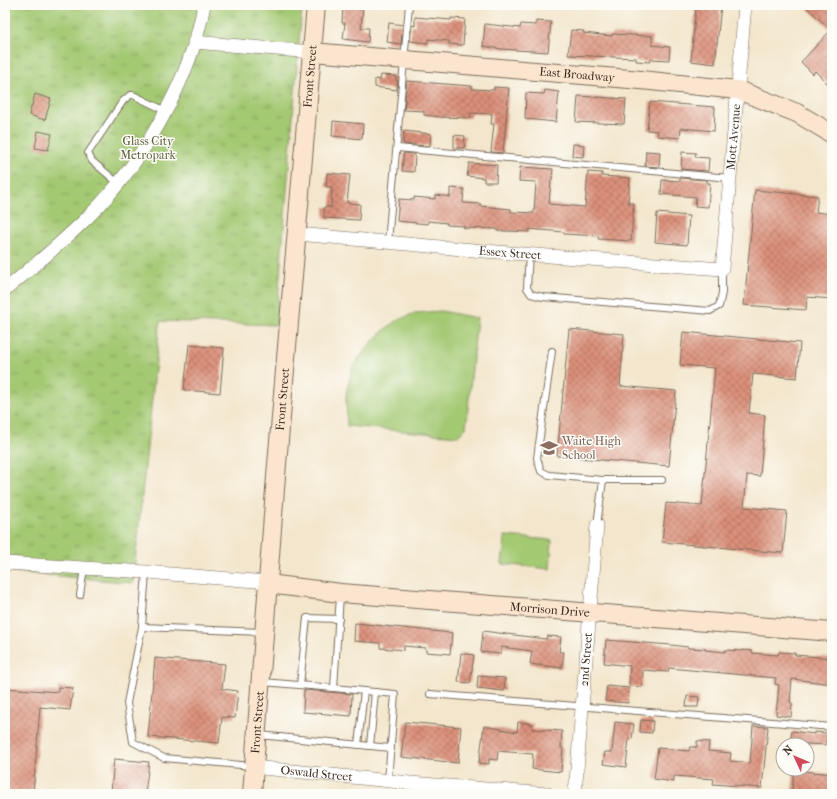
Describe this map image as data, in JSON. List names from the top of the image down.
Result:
{
  "streets": {
    "street": [
      "East Broadway",
      "Front Street",
      "Mott Avenue",
      "Essex Street",
      "Morrison Drive",
      "2nd Street",
      "Oswald Street"
    ]
  },
  "crossings": [
    ["East Broadway", "Front Street"],
    ["East Broadway", "Mott Avenue"],
    ["Front Street", "Essex Street"],
    ["Front Street", "Morrison Drive"],
    ["Front Street", "Oswald Street"],
    ["Mott Avenue", "Essex Street"],
    ["Morrison Drive", "2nd Street"]
  ],
  "parks": ["Glass City Metropark"],
  "places": {
    "school or university": ["Waite High School"]
  },
  "north": "top left"
}
